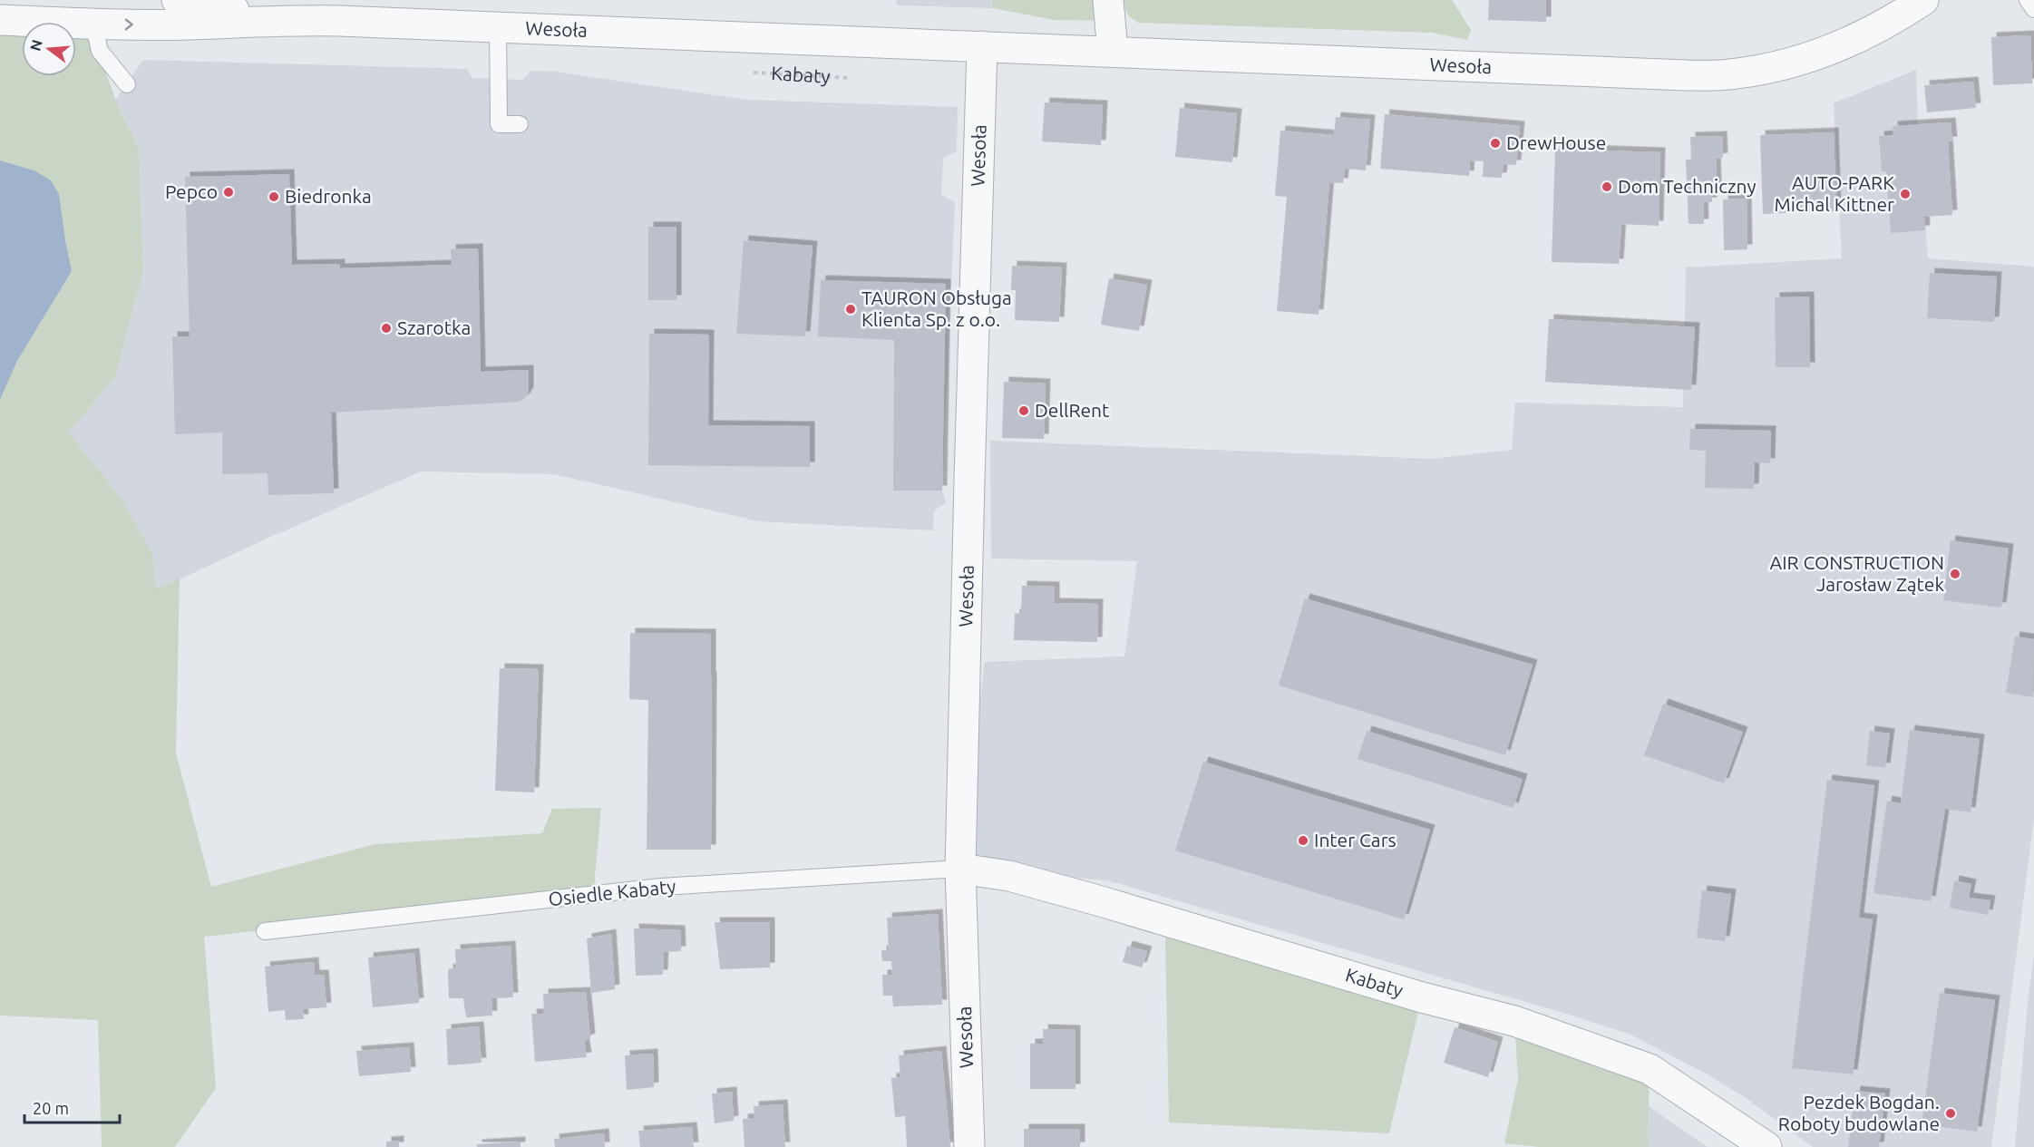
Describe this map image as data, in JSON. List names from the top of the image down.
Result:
{
  "streets": {
    "street": ["Wesoła", "Kabaty"],
    "lane": ["Osiedle Kabaty"]
  },
  "crossings": [
    ["Wesoła", "Kabaty"],
    ["Wesoła", "Osiedle Kabaty"],
    ["Kabaty", "Osiedle Kabaty"]
  ],
  "places": [
    "DrewHouse",
    "Dom Techniczny",
    "Pepco",
    "AUTO-PARK Michal Kittner",
    "Biedronka",
    "TAURON Obsługa Klienta Sp. z o.o.",
    "Szarotka",
    "DellRent",
    "AIR CONSTRUCTION Jarosław Zątek",
    "Inter Cars",
    "Pezdek Bogdan. Roboty budowlane"
  ],
  "scale_bar": "20 m",
  "north": "left"
}
